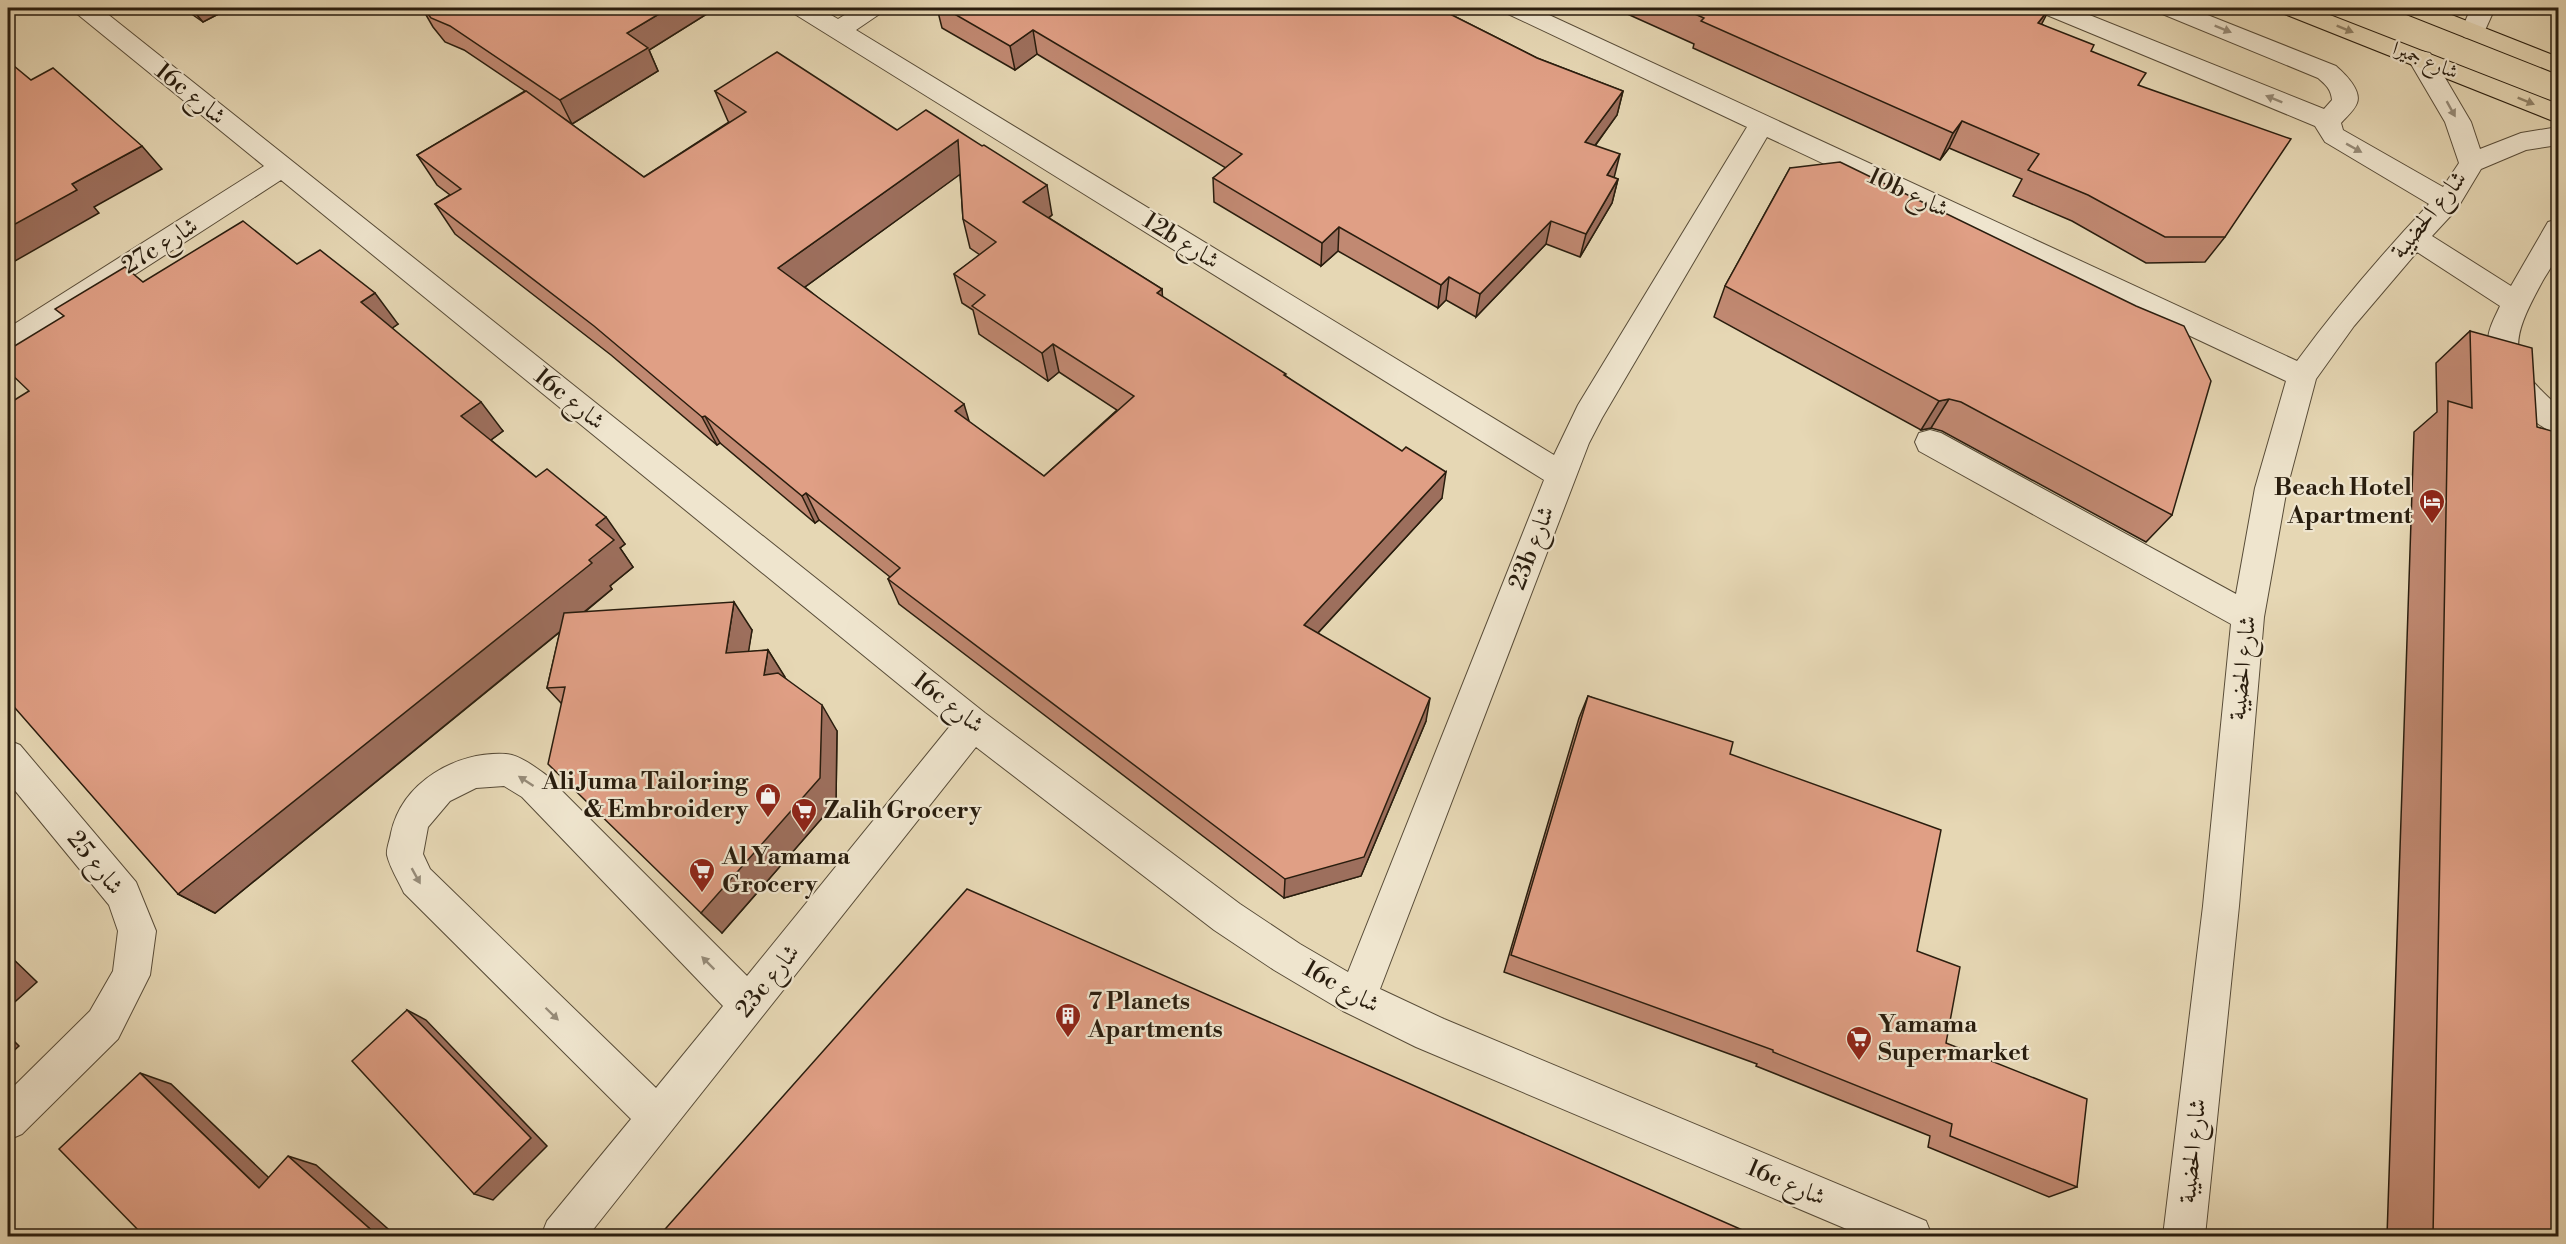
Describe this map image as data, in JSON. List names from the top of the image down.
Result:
{
  "streets": {
    "main road": ["شارع جميرا"],
    "street": [
      "16c شارع",
      "10b شارع",
      "شارع الحضيبة",
      "12b شارع",
      "27c شارع",
      "23b شارع",
      "شارع 25",
      "23c شارع"
    ]
  },
  "crossings": [
    ["شارع جميرا", "شارع الحضيبة"],
    ["16c شارع", "27c شارع"],
    ["16c شارع", "23b شارع"],
    ["16c شارع", "23c شارع"],
    ["10b شارع", "شارع الحضيبة"],
    ["10b شارع", "23b شارع"],
    ["12b شارع", "23b شارع"]
  ],
  "places": {
    "hotel": ["Beach Hotel Apartment"],
    "shop": ["Ali Juma Tailoring & Embroidery"],
    "supermarket": ["Zalih Grocery", "Al Yamama Grocery", "Yamama Supermarket"],
    "building": ["7 Planets Apartments"]
  }
}
